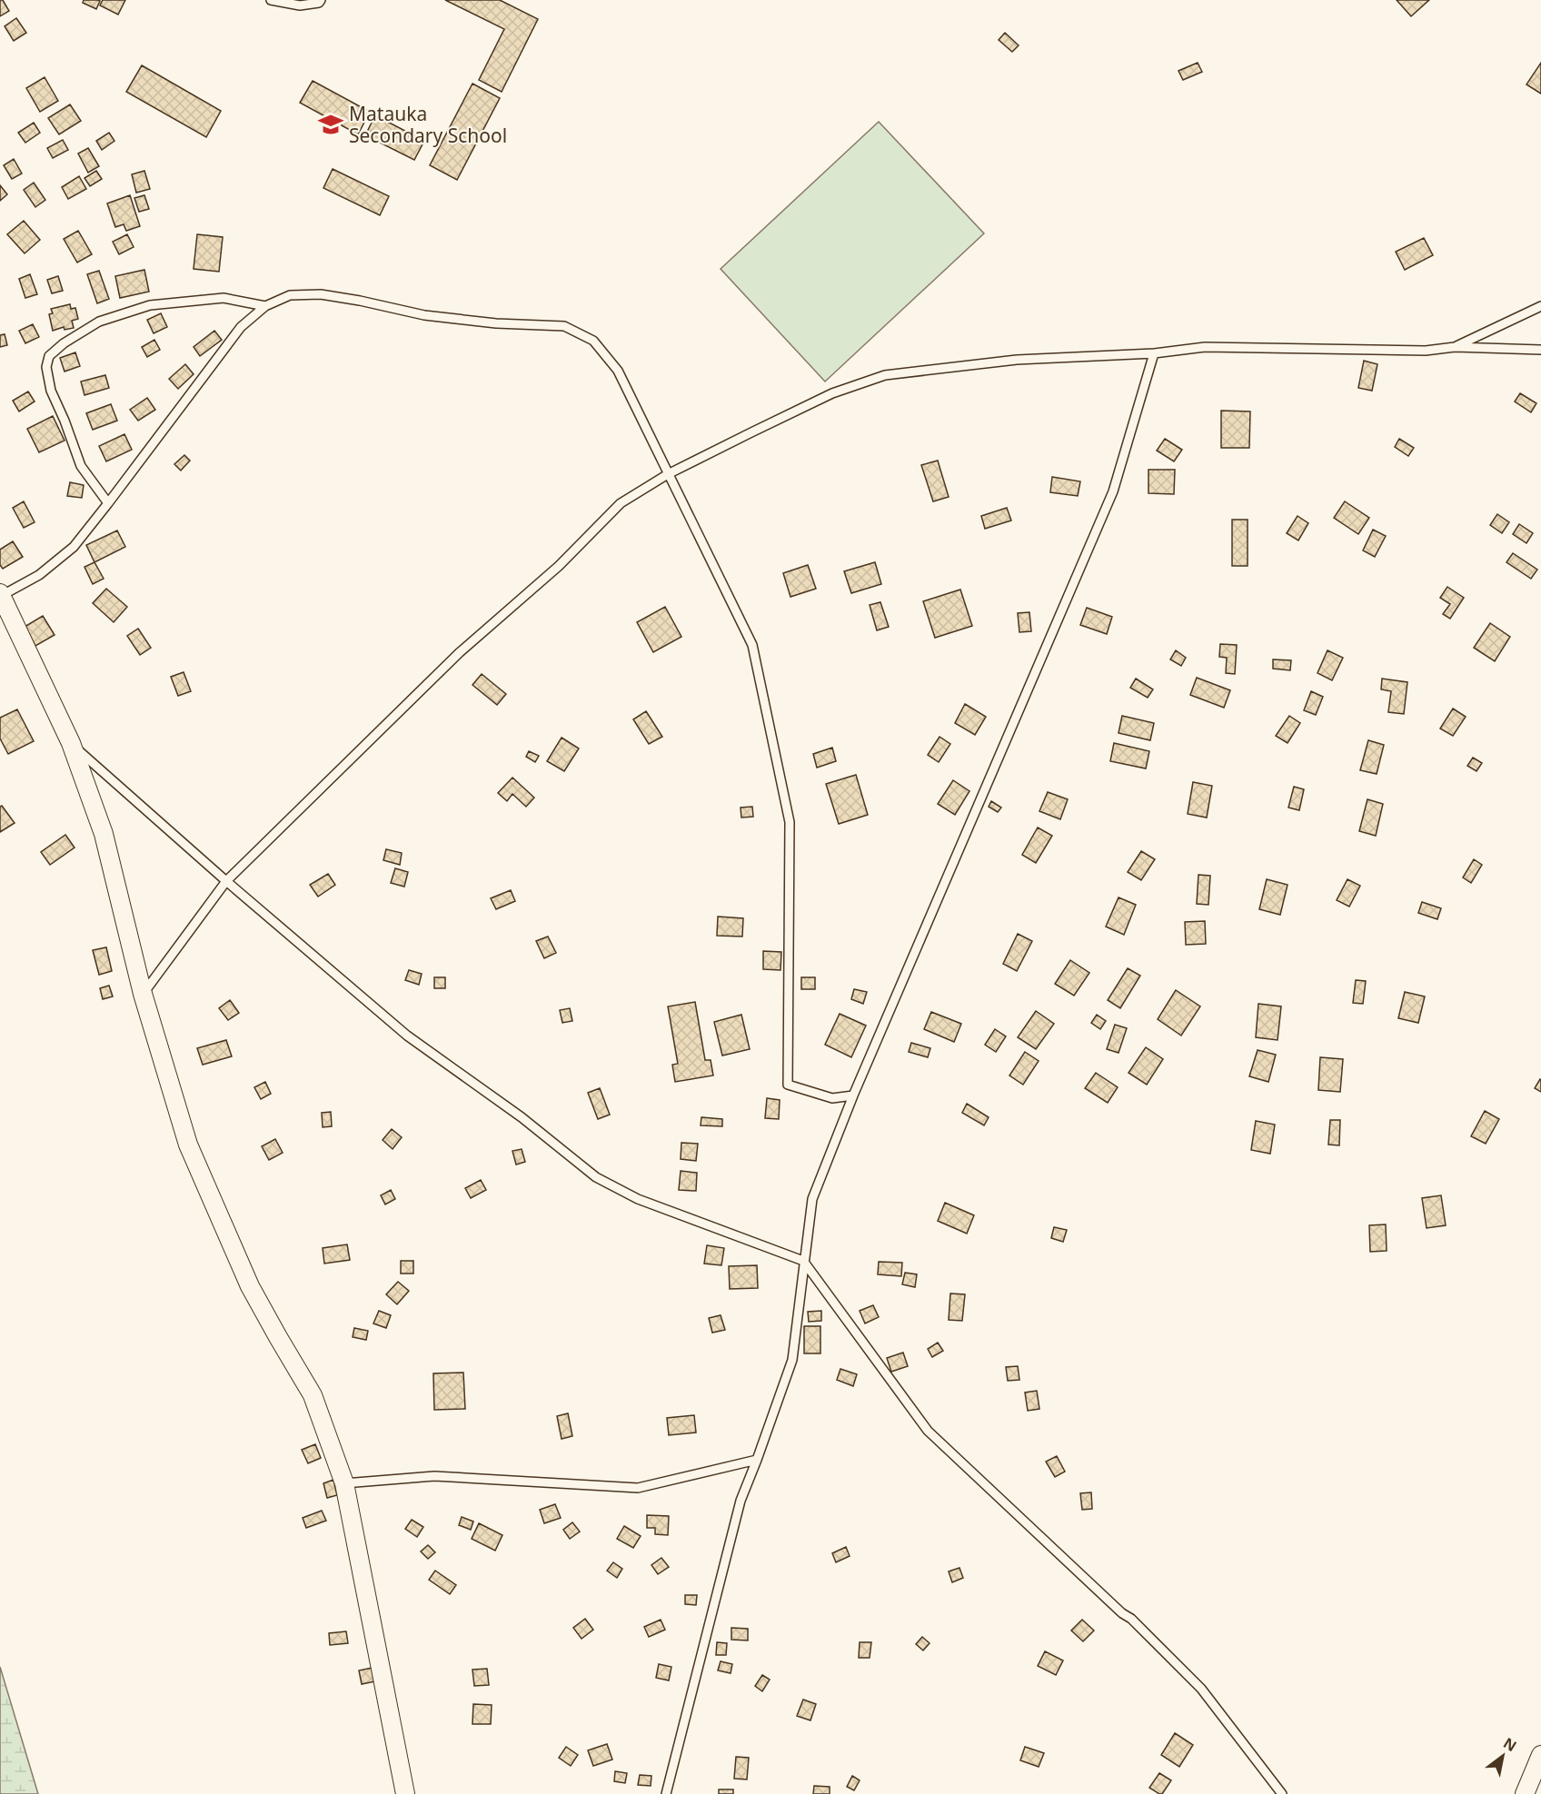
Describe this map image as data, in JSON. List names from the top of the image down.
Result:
{
  "places": {
    "school or university": ["Matauka Secondary School"]
  },
  "north": "top right"
}
